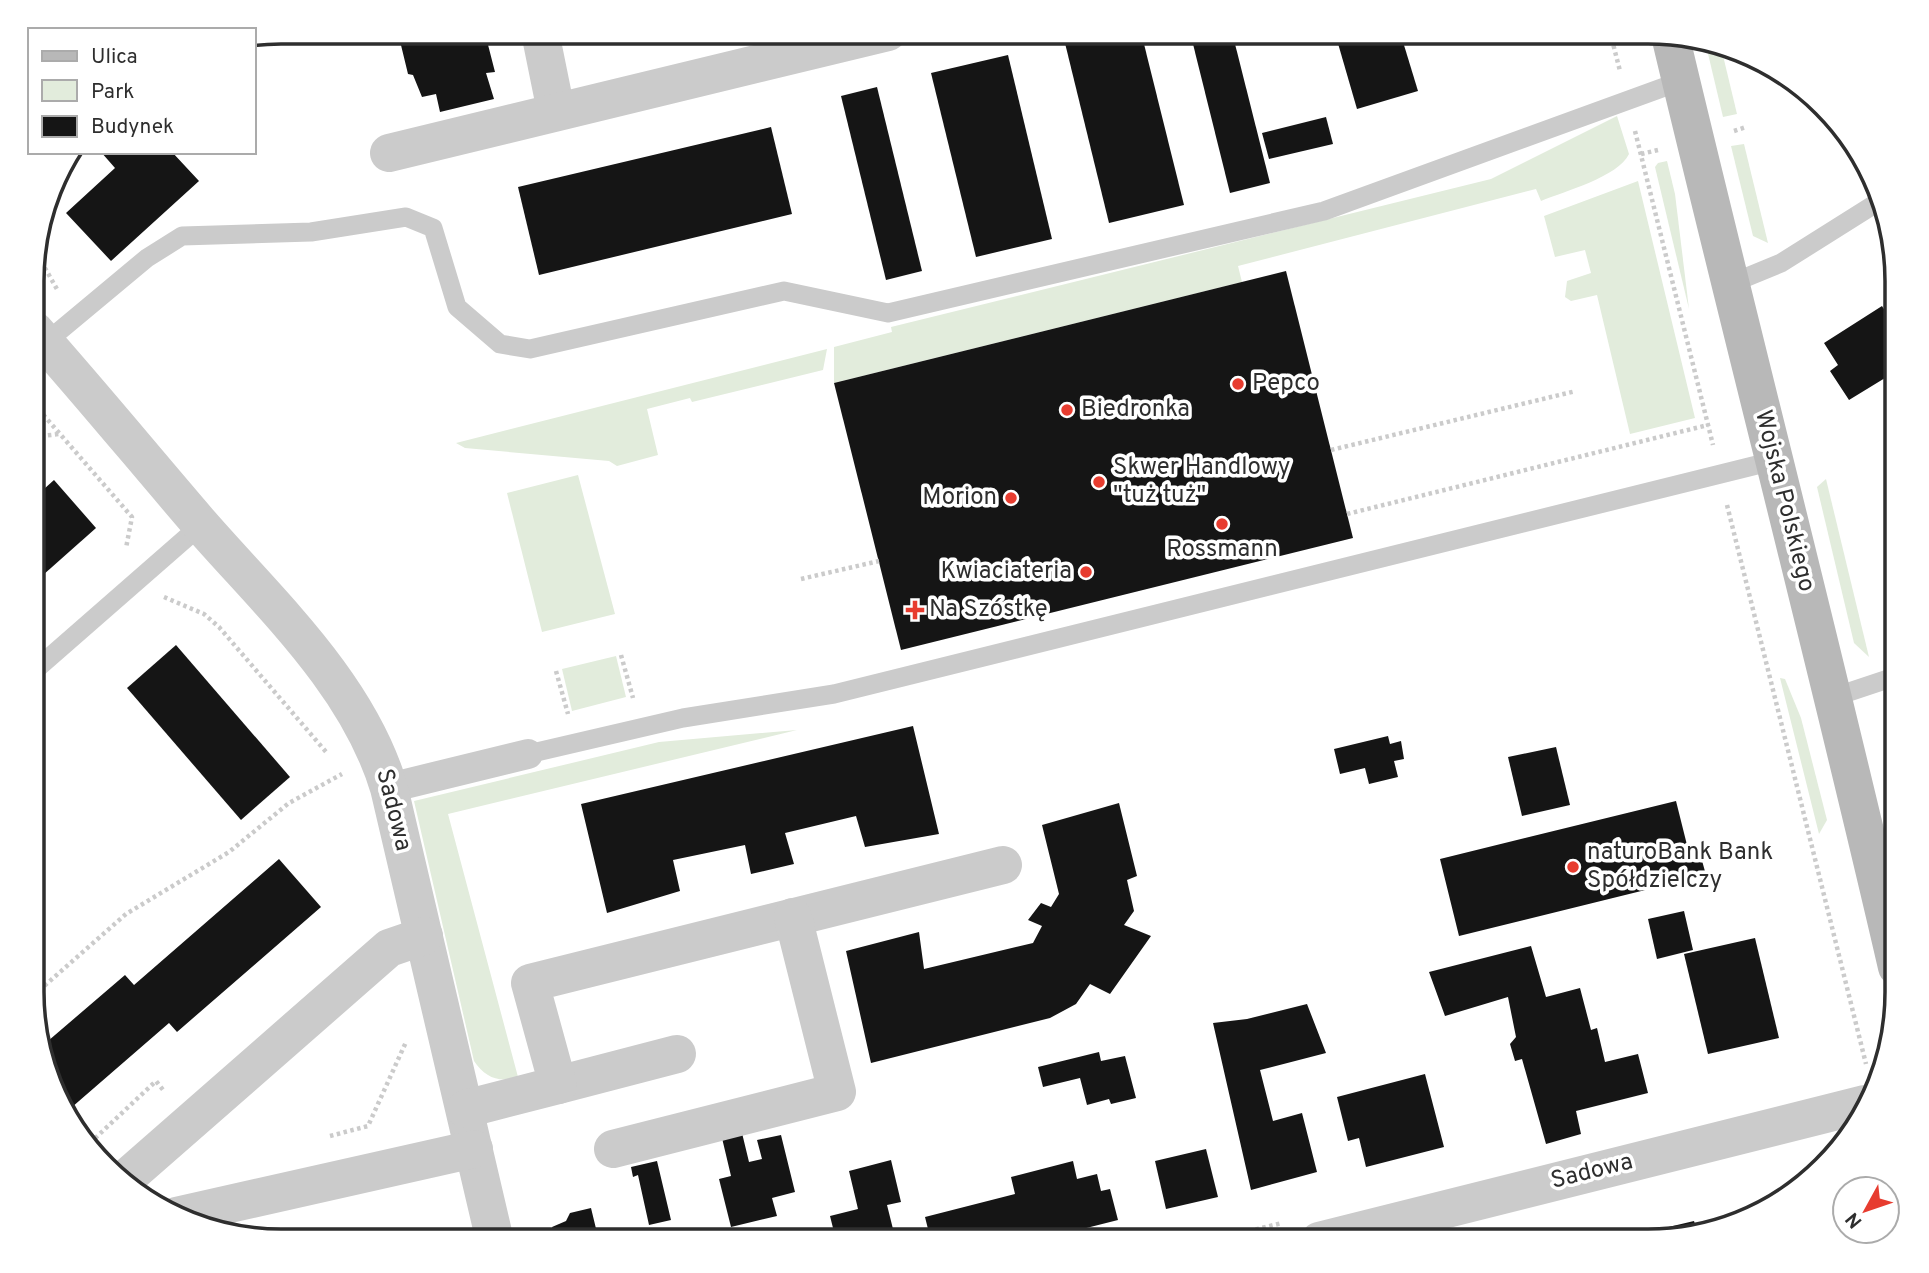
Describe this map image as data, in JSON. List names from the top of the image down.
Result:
{
  "streets": {
    "main road": ["Wojska Polskiego"],
    "street": ["Sadowa"]
  },
  "places": {
    "other": [
      "Pepco",
      "Biedronka",
      "Skwer Handlowy \"tuż tuż\"",
      "Morion",
      "Rossmann",
      "Kwiaciateria",
      "naturoBank Bank Spółdzielczy"
    ],
    "health": ["Na Szóstkę"]
  },
  "legend": ["Ulica", "Park", "Budynek"],
  "north": "bottom left"
}
